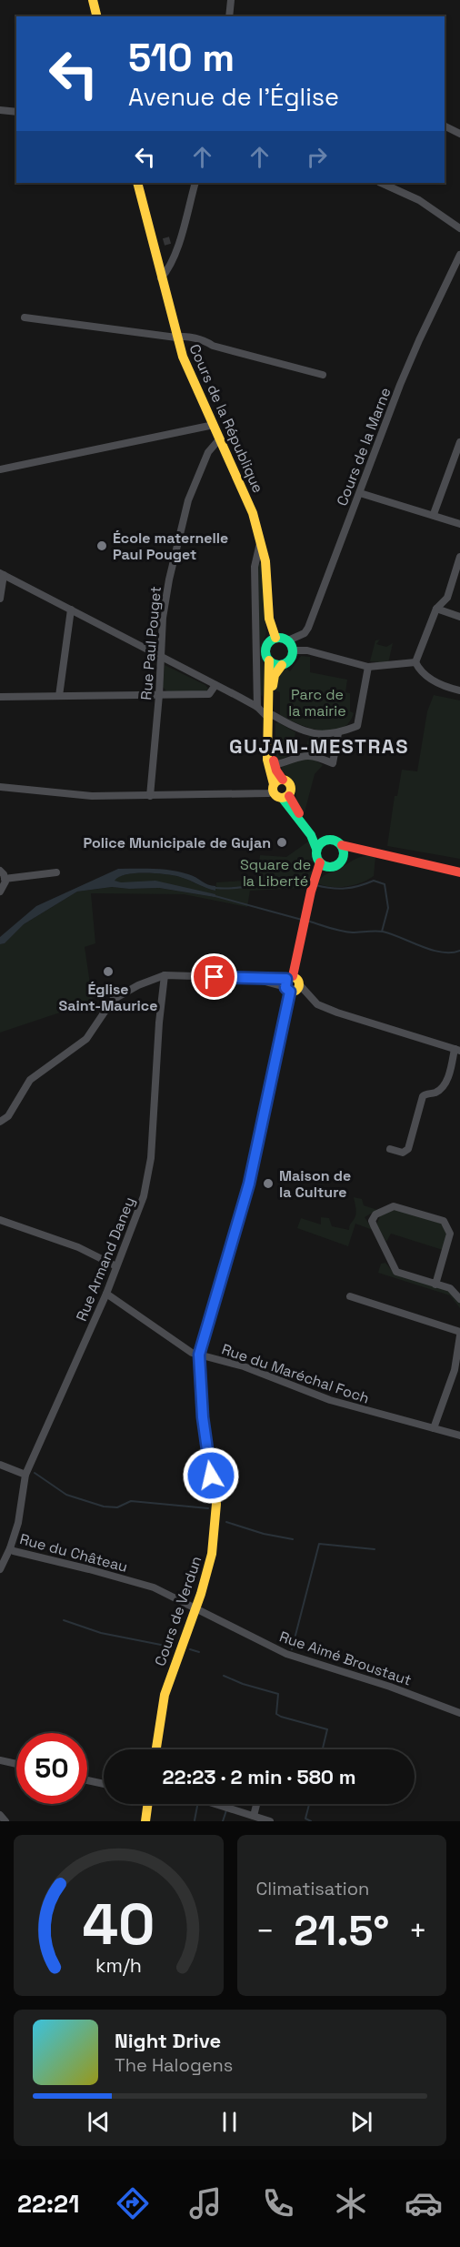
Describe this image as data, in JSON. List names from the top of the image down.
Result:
{
  "streets": {
    "main road": ["Cours de la République", "Cours de Verdun"],
    "street": [
      "Cours de la Marne",
      "Rue Paul Pouget",
      "Rue Armand Daney",
      "Rue du Maréchal Foch",
      "Rue du Château",
      "Rue Aimé Broustaut"
    ]
  },
  "crossings": [
    ["Cours de la République", "Cours de la Marne"],
    ["Cours de la République", "Rue Paul Pouget"],
    ["Rue Armand Daney", "Rue du Maréchal Foch"],
    ["Rue Armand Daney", "Rue du Château"],
    ["Rue du Maréchal Foch", "Cours de Verdun"],
    ["Rue du Château", "Cours de Verdun"],
    ["Rue du Château", "Rue Aimé Broustaut"],
    ["Cours de Verdun", "Rue Aimé Broustaut"]
  ],
  "districts": ["GUJAN-MESTRAS"],
  "parks": ["Parc de la mairie", "Square de la Liberté"],
  "places": [
    "École maternelle Paul Pouget",
    "Police Municipale de Gujan",
    "Église Saint-Maurice",
    "Maison de la Culture"
  ],
  "page": {
    "turn": ["510 m", "Avenue de l'Église"],
    "limit": "50",
    "trip": "22:23 · 2 min · 580 m",
    "tile": "Climatisation",
    "heat": ["−", "21.5°", "+"],
    "song": ["Night Drive", "The Halogens"],
    "tabs": "22:21",
    "gauge": ["40", "km/h"]
  }
}
